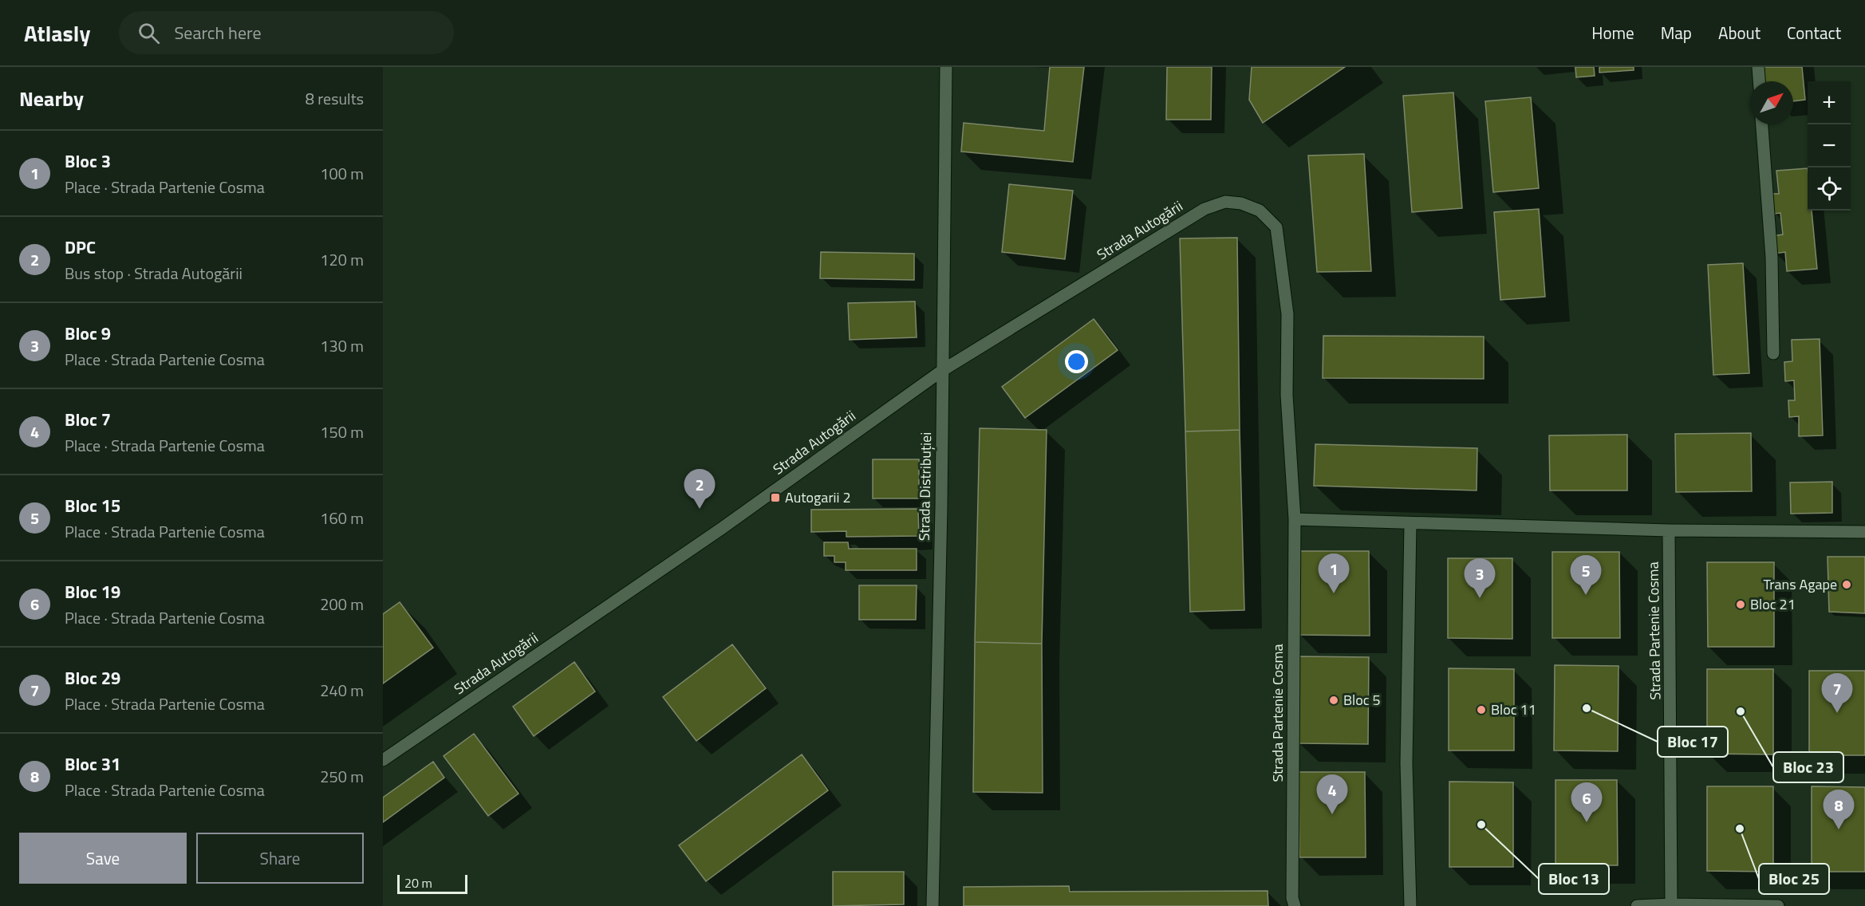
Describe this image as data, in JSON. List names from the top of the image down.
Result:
{
  "streets": {
    "street": ["Strada Autogării", "Strada Distribuției", "Strada Partenie Cosma"]
  },
  "crossings": [
    ["Strada Autogării", "Strada Distribuției"],
    ["Strada Autogării", "Strada Partenie Cosma"]
  ],
  "places": {
    "transit": ["Autogarii 2"],
    "other": [
      "Trans Agape",
      "Bloc 21",
      "Bloc 5",
      "Bloc 17",
      "Bloc 11",
      "Bloc 23",
      "Bloc 13",
      "Bloc 25"
    ]
  },
  "scale_bar": "20 m",
  "north": "top right",
  "page": {
    "header": "Atlasly",
    "search": "Search here",
    "nav": [
      "Home",
      "Map",
      "About",
      "Contact"
    ],
    "heading": ["Nearby", "8 results"],
    "map_buttons": ["+", "−"],
    "list": [
      {
        "mark": "1",
        "name": "Bloc 3",
        "note": "Place · Strada Partenie Cosma",
        "value": "100 m"
      },
      {
        "mark": "2",
        "name": "DPC",
        "note": "Bus stop · Strada Autogării",
        "value": "120 m"
      },
      {
        "mark": "3",
        "name": "Bloc 9",
        "note": "Place · Strada Partenie Cosma",
        "value": "130 m"
      },
      {
        "mark": "4",
        "name": "Bloc 7",
        "note": "Place · Strada Partenie Cosma",
        "value": "150 m"
      },
      {
        "mark": "5",
        "name": "Bloc 15",
        "note": "Place · Strada Partenie Cosma",
        "value": "160 m"
      },
      {
        "mark": "6",
        "name": "Bloc 19",
        "note": "Place · Strada Partenie Cosma",
        "value": "200 m"
      },
      {
        "mark": "7",
        "name": "Bloc 29",
        "note": "Place · Strada Partenie Cosma",
        "value": "240 m"
      },
      {
        "mark": "8",
        "name": "Bloc 31",
        "note": "Place · Strada Partenie Cosma",
        "value": "250 m"
      }
    ],
    "pins": [
      "2",
      "1",
      "5",
      "3",
      "7",
      "4",
      "6",
      "8"
    ],
    "buttons": ["Save", "Share"],
    "scale": "20 m"
  }
}
